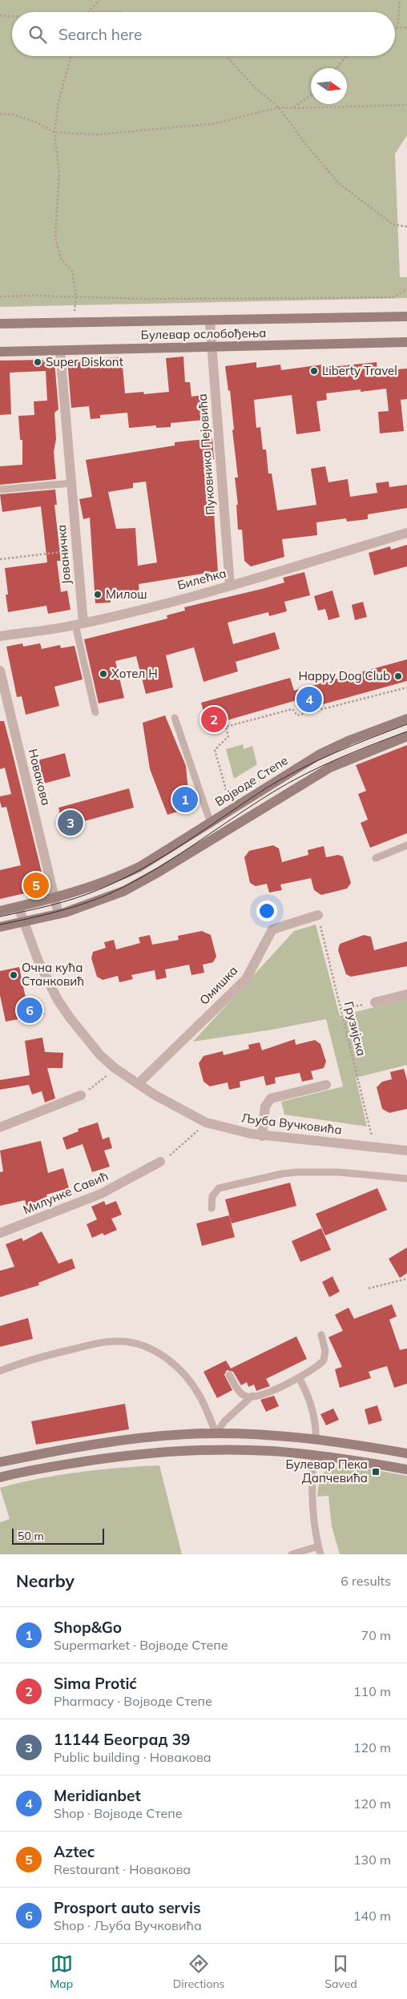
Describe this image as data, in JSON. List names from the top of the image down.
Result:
{
  "streets": {
    "main road": ["Булевар ослобођења", "Војводе Степе"],
    "street": [
      "Пуковника Пејовића",
      "Јованичка",
      "Билећка",
      "Новакова",
      "Омишка",
      "Љуба Вучковића",
      "Милунке Савић"
    ],
    "path": ["Грузијска"]
  },
  "crossings": [
    ["Булевар ослобођења", "Пуковника Пејовића"],
    ["Булевар ослобођења", "Јованичка"],
    ["Пуковника Пејовића", "Билећка"],
    ["Јованичка", "Билећка"],
    ["Новакова", "Војводе Степе"],
    ["Војводе Степе", "Љуба Вучковића"],
    ["Омишка", "Грузијска"],
    ["Омишка", "Љуба Вучковића"],
    ["Грузијска", "Љуба Вучковића"]
  ],
  "places": {
    "other": [
      "Super Diskont",
      "Liberty Travel",
      "Милош",
      "Хотел Н",
      "Happy Dog Club",
      "Очна кућа Станковић"
    ],
    "transit": ["Булевар Пека Дапчевића"]
  },
  "scale_bar": "50 m",
  "north": "right",
  "page": {
    "search": "Search here",
    "pins": [
      "4",
      "2",
      "1",
      "3",
      "5",
      "6"
    ],
    "scale": "50 m",
    "heading": ["Nearby", "6 results"],
    "list": [
      {
        "mark": "1",
        "name": "Shop&Go",
        "note": "Supermarket · Војводе Степе",
        "value": "70 m"
      },
      {
        "mark": "2",
        "name": "Sima Protić",
        "note": "Pharmacy · Војводе Степе",
        "value": "110 m"
      },
      {
        "mark": "3",
        "name": "11144 Београд 39",
        "note": "Public building · Новакова",
        "value": "120 m"
      },
      {
        "mark": "4",
        "name": "Meridianbet",
        "note": "Shop · Војводе Степе",
        "value": "120 m"
      },
      {
        "mark": "5",
        "name": "Aztec",
        "note": "Restaurant · Новакова",
        "value": "130 m"
      },
      {
        "mark": "6",
        "name": "Prosport auto servis",
        "note": "Shop · Љуба Вучковића",
        "value": "140 m"
      }
    ],
    "nav": ["Map", "Directions", "Saved"]
  }
}
